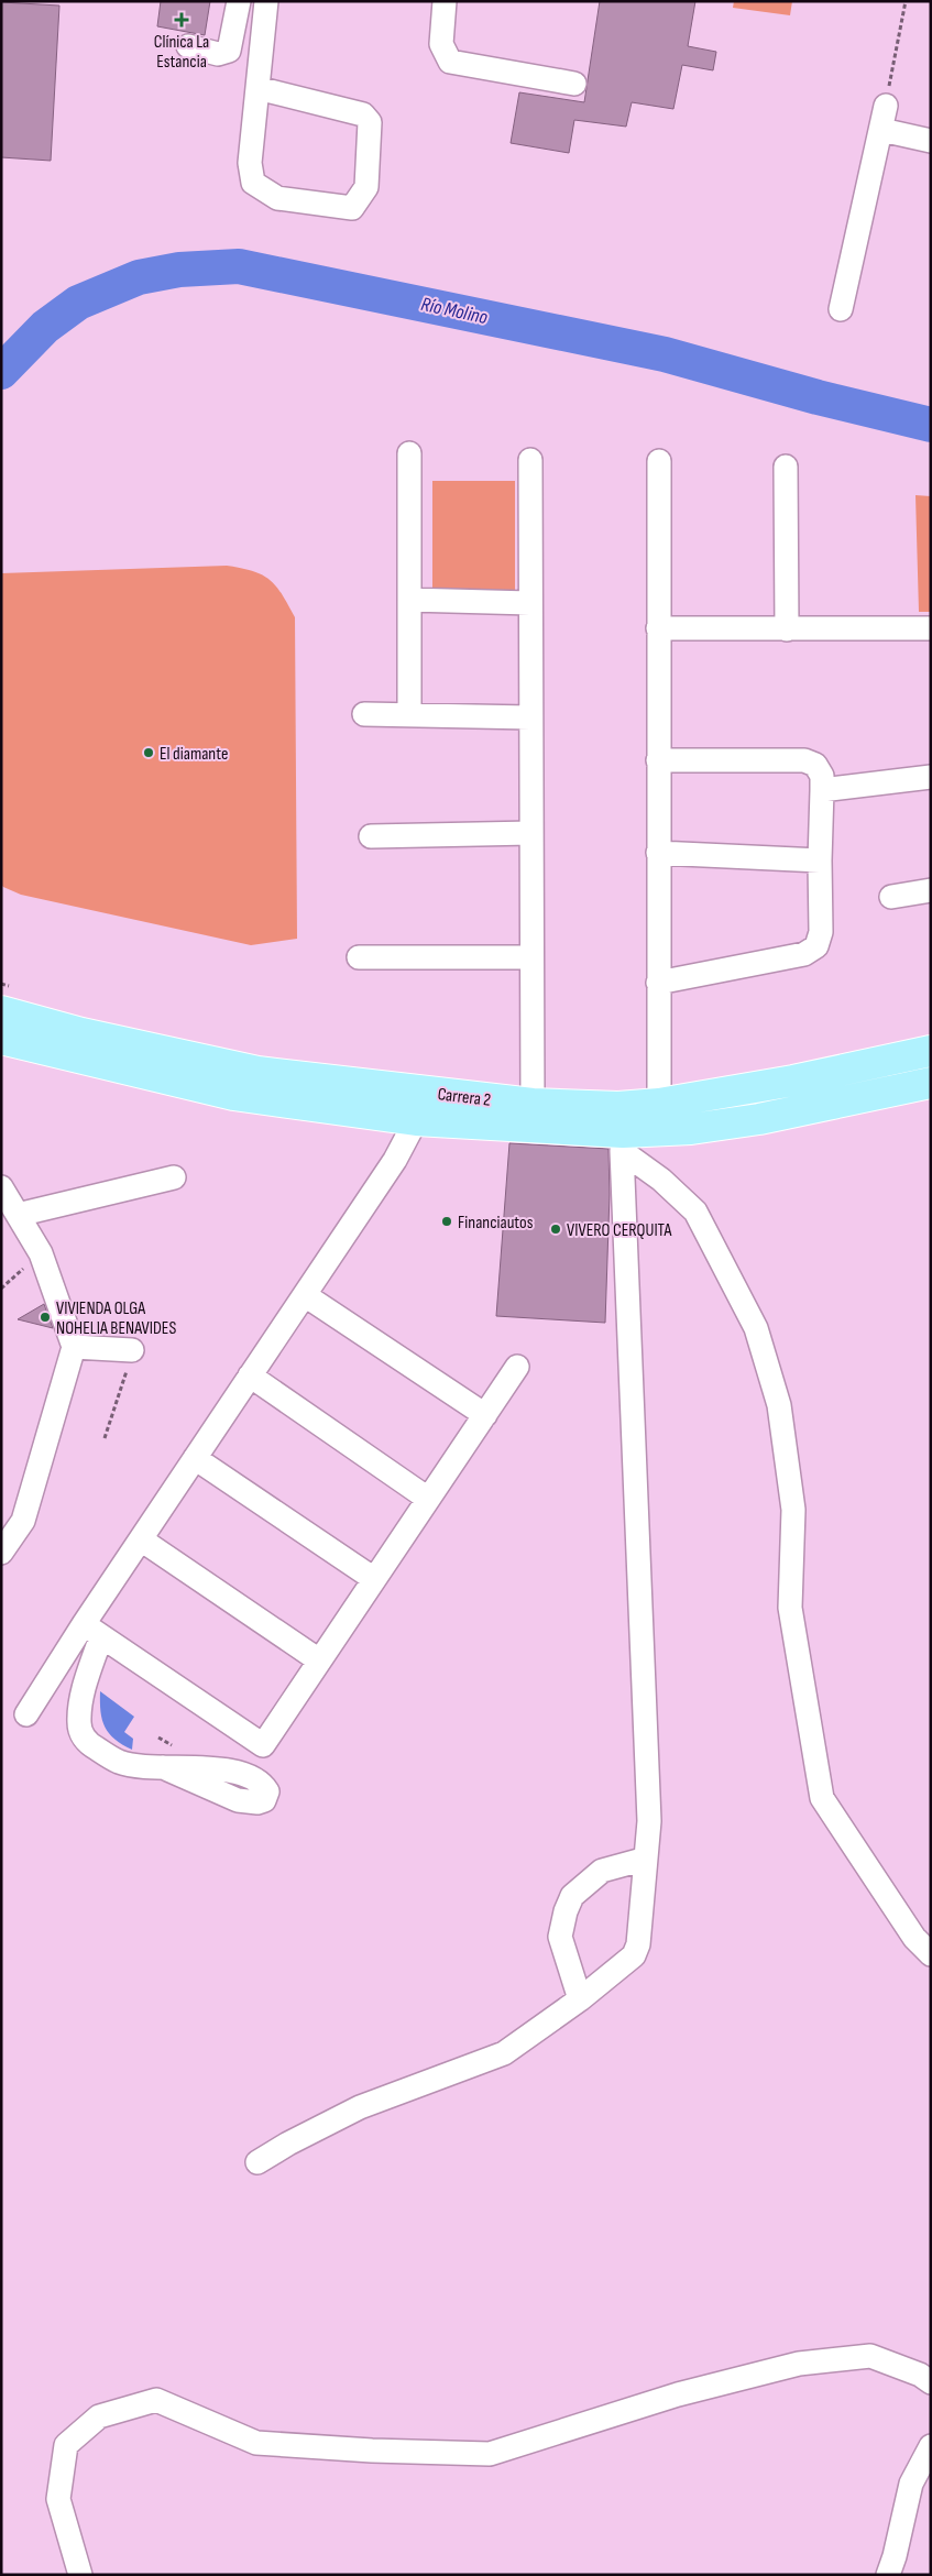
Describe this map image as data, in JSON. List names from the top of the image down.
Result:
{
  "streets": {
    "main road": ["Carrera 2"]
  },
  "water": ["Río Molino"],
  "places": {
    "health": ["Clínica La Estancia"],
    "other": [
      "El diamante",
      "Financiautos",
      "VIVERO CERQUITA",
      "VIVIENDA OLGA NOHELIA BENAVIDES"
    ]
  }
}
